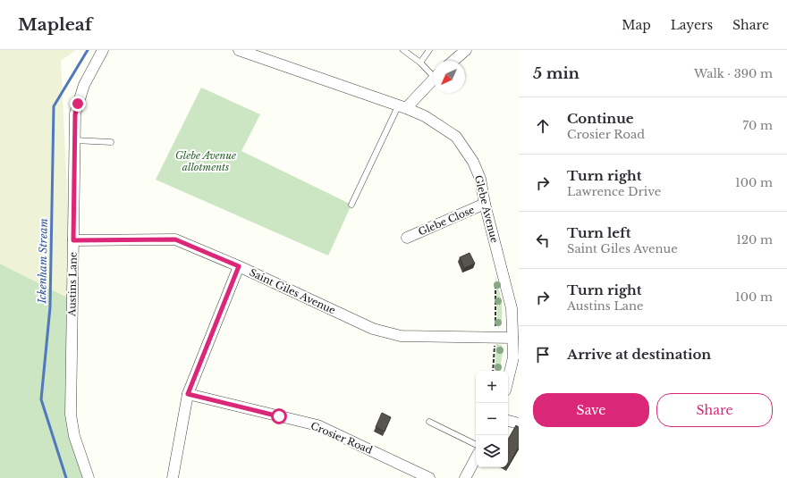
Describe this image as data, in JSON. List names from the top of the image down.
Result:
{
  "streets": {
    "street": [
      "Glebe Avenue",
      "Glebe Close",
      "Austins Lane",
      "Saint Giles Avenue",
      "Crosier Road"
    ]
  },
  "crossings": [
    ["Glebe Avenue", "Glebe Close"],
    ["Glebe Avenue", "Saint Giles Avenue"],
    ["Austins Lane", "Saint Giles Avenue"]
  ],
  "water": ["Ickenham Stream"],
  "parks": ["Glebe Avenue allotments"],
  "north": "bottom left",
  "page": {
    "header": "Mapleaf",
    "nav": ["Map", "Layers", "Share"],
    "heading": ["5 min", "Walk · 390 m"],
    "list": [
      ["Continue", "Crosier Road", "70 m"],
      ["Turn right", "Lawrence Drive", "100 m"],
      ["Turn left", "Saint Giles Avenue", "120 m"],
      ["Turn right", "Austins Lane", "100 m"],
      "Arrive at destination"
    ],
    "map_buttons": ["+", "−"],
    "buttons": ["Save", "Share"]
  }
}
